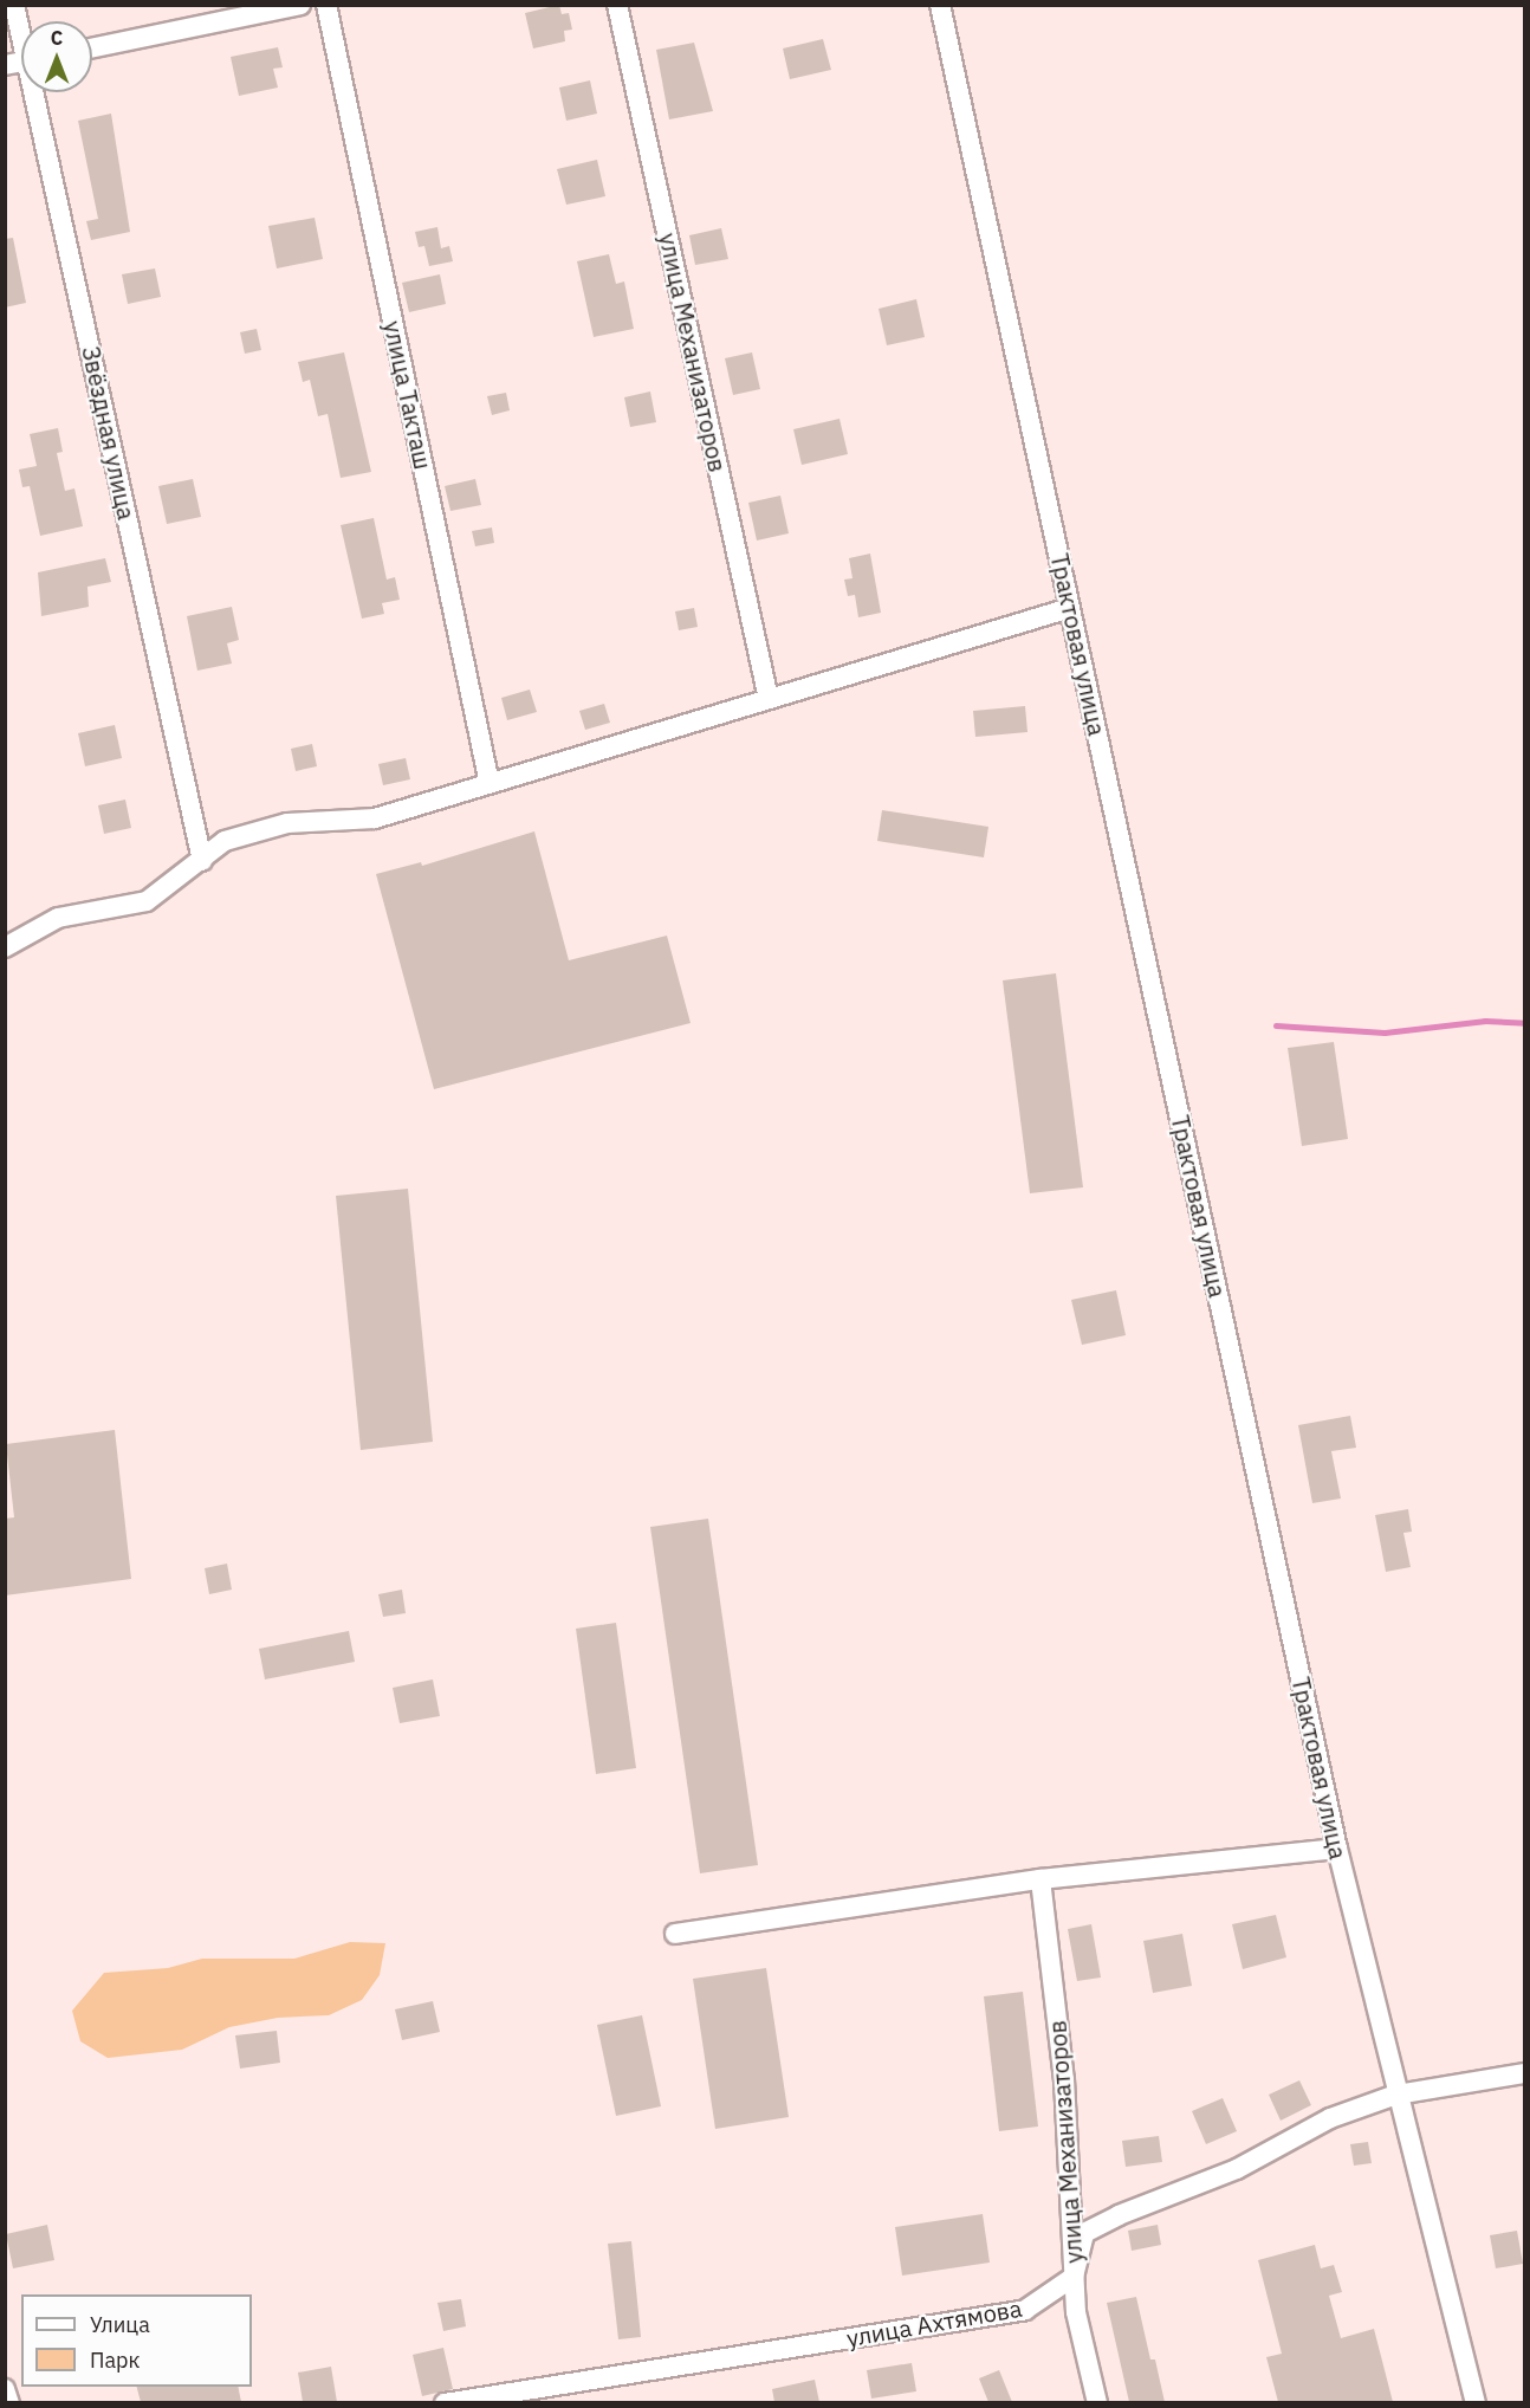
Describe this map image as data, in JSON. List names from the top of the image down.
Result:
{
  "streets": {
    "street": [
      "улица Механизаторов",
      "улица Такташ",
      "Звёздная улица",
      "Трактовая улица",
      "улица Ахтямова"
    ]
  },
  "crossings": [
    ["улица Механизаторов", "улица Ахтямова"]
  ],
  "legend": ["Улица", "Парк"],
  "north": "top"
}
